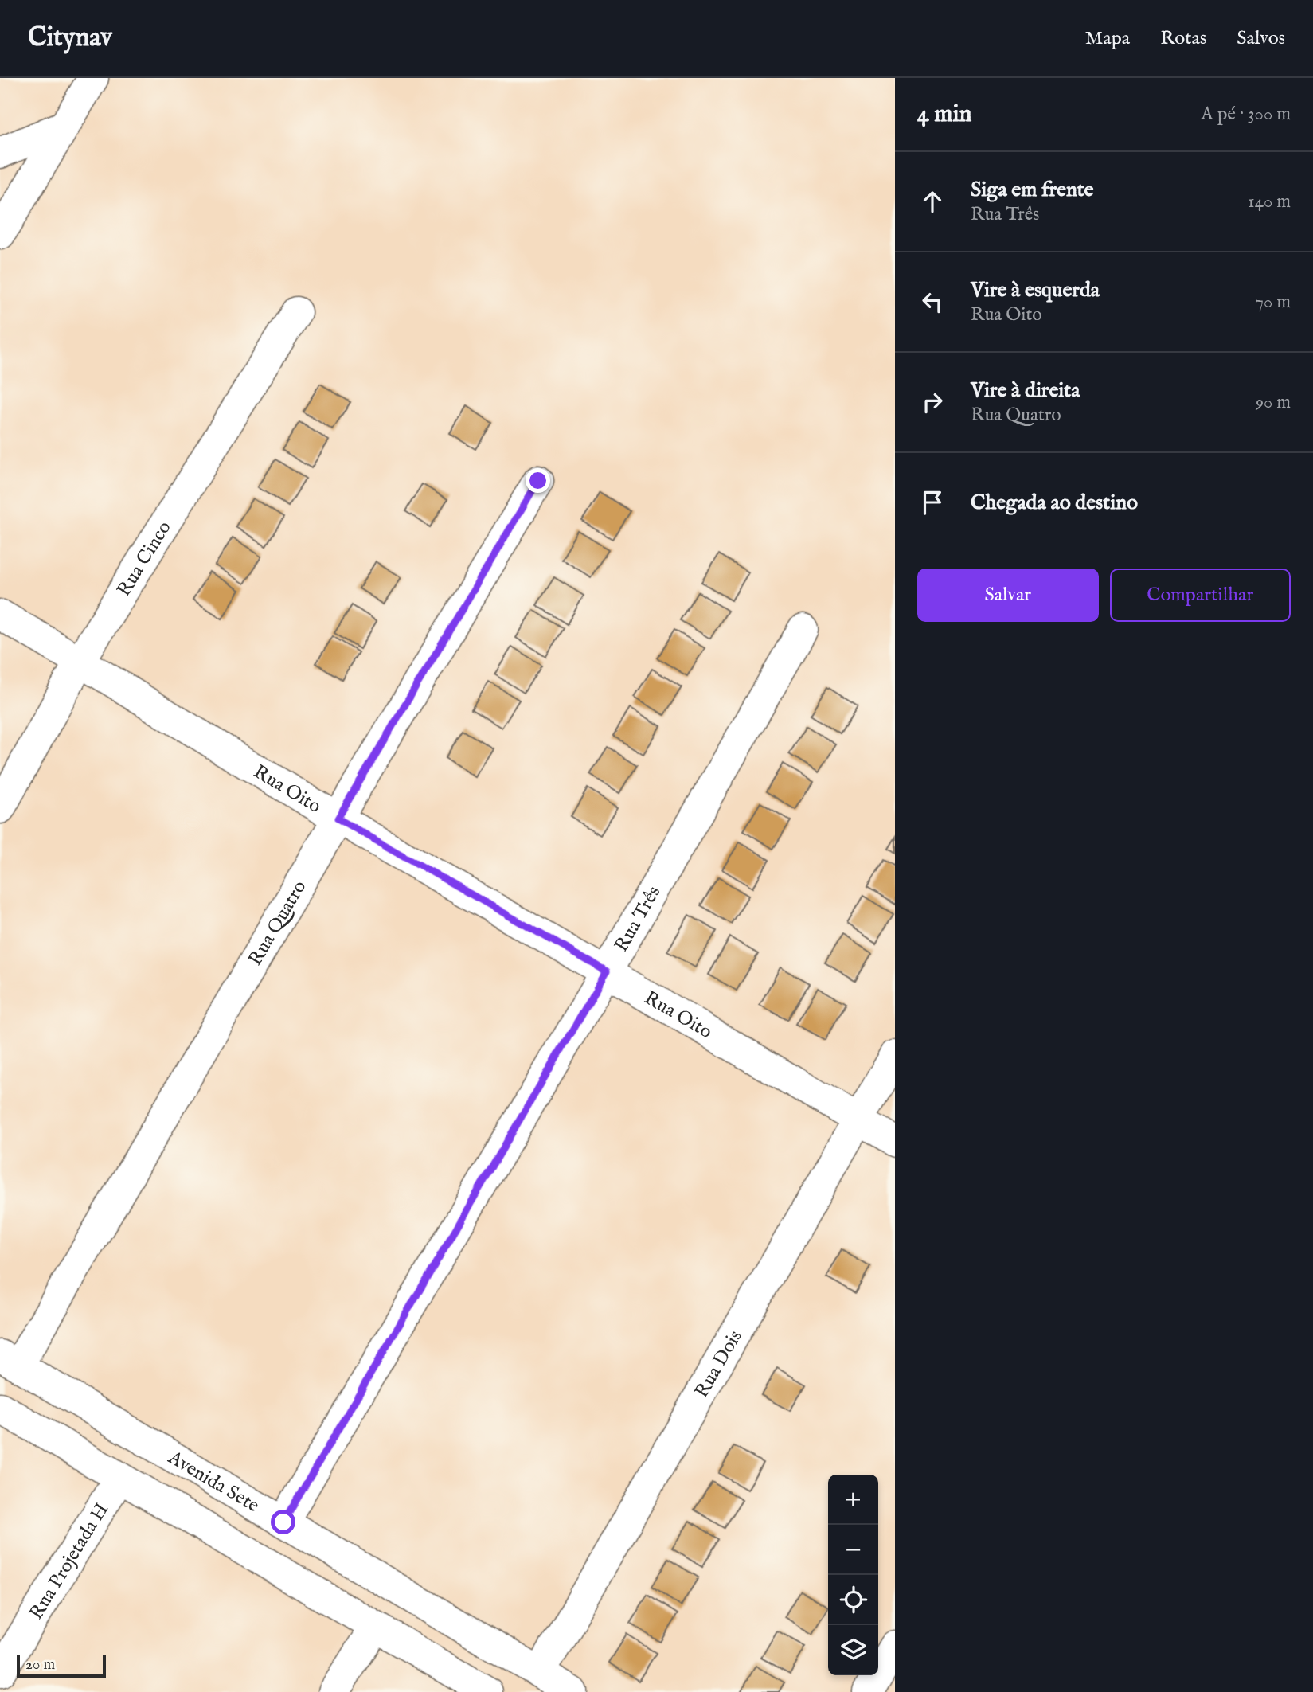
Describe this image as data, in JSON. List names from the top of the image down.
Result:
{
  "streets": {
    "street": [
      "Rua Cinco",
      "Rua Oito",
      "Rua Três",
      "Rua Quatro",
      "Rua Dois",
      "Avenida Sete",
      "Rua Projetada H"
    ]
  },
  "crossings": [
    ["Rua Cinco", "Rua Oito"],
    ["Rua Oito", "Rua Três"],
    ["Rua Oito", "Rua Quatro"],
    ["Rua Oito", "Rua Dois"],
    ["Rua Três", "Avenida Sete"],
    ["Rua Quatro", "Avenida Sete"],
    ["Rua Dois", "Avenida Sete"]
  ],
  "scale_bar": "20 m",
  "page": {
    "header": "Citynav",
    "nav": ["Mapa", "Rotas", "Salvos"],
    "heading": ["4 min", "A pé · 300 m"],
    "list": [
      ["Siga em frente", "Rua Três", "140 m"],
      ["Vire à esquerda", "Rua Oito", "70 m"],
      ["Vire à direita", "Rua Quatro", "90 m"],
      "Chegada ao destino"
    ],
    "buttons": ["Salvar", "Compartilhar"],
    "map_buttons": ["+", "−"],
    "scale": "20 m"
  }
}
